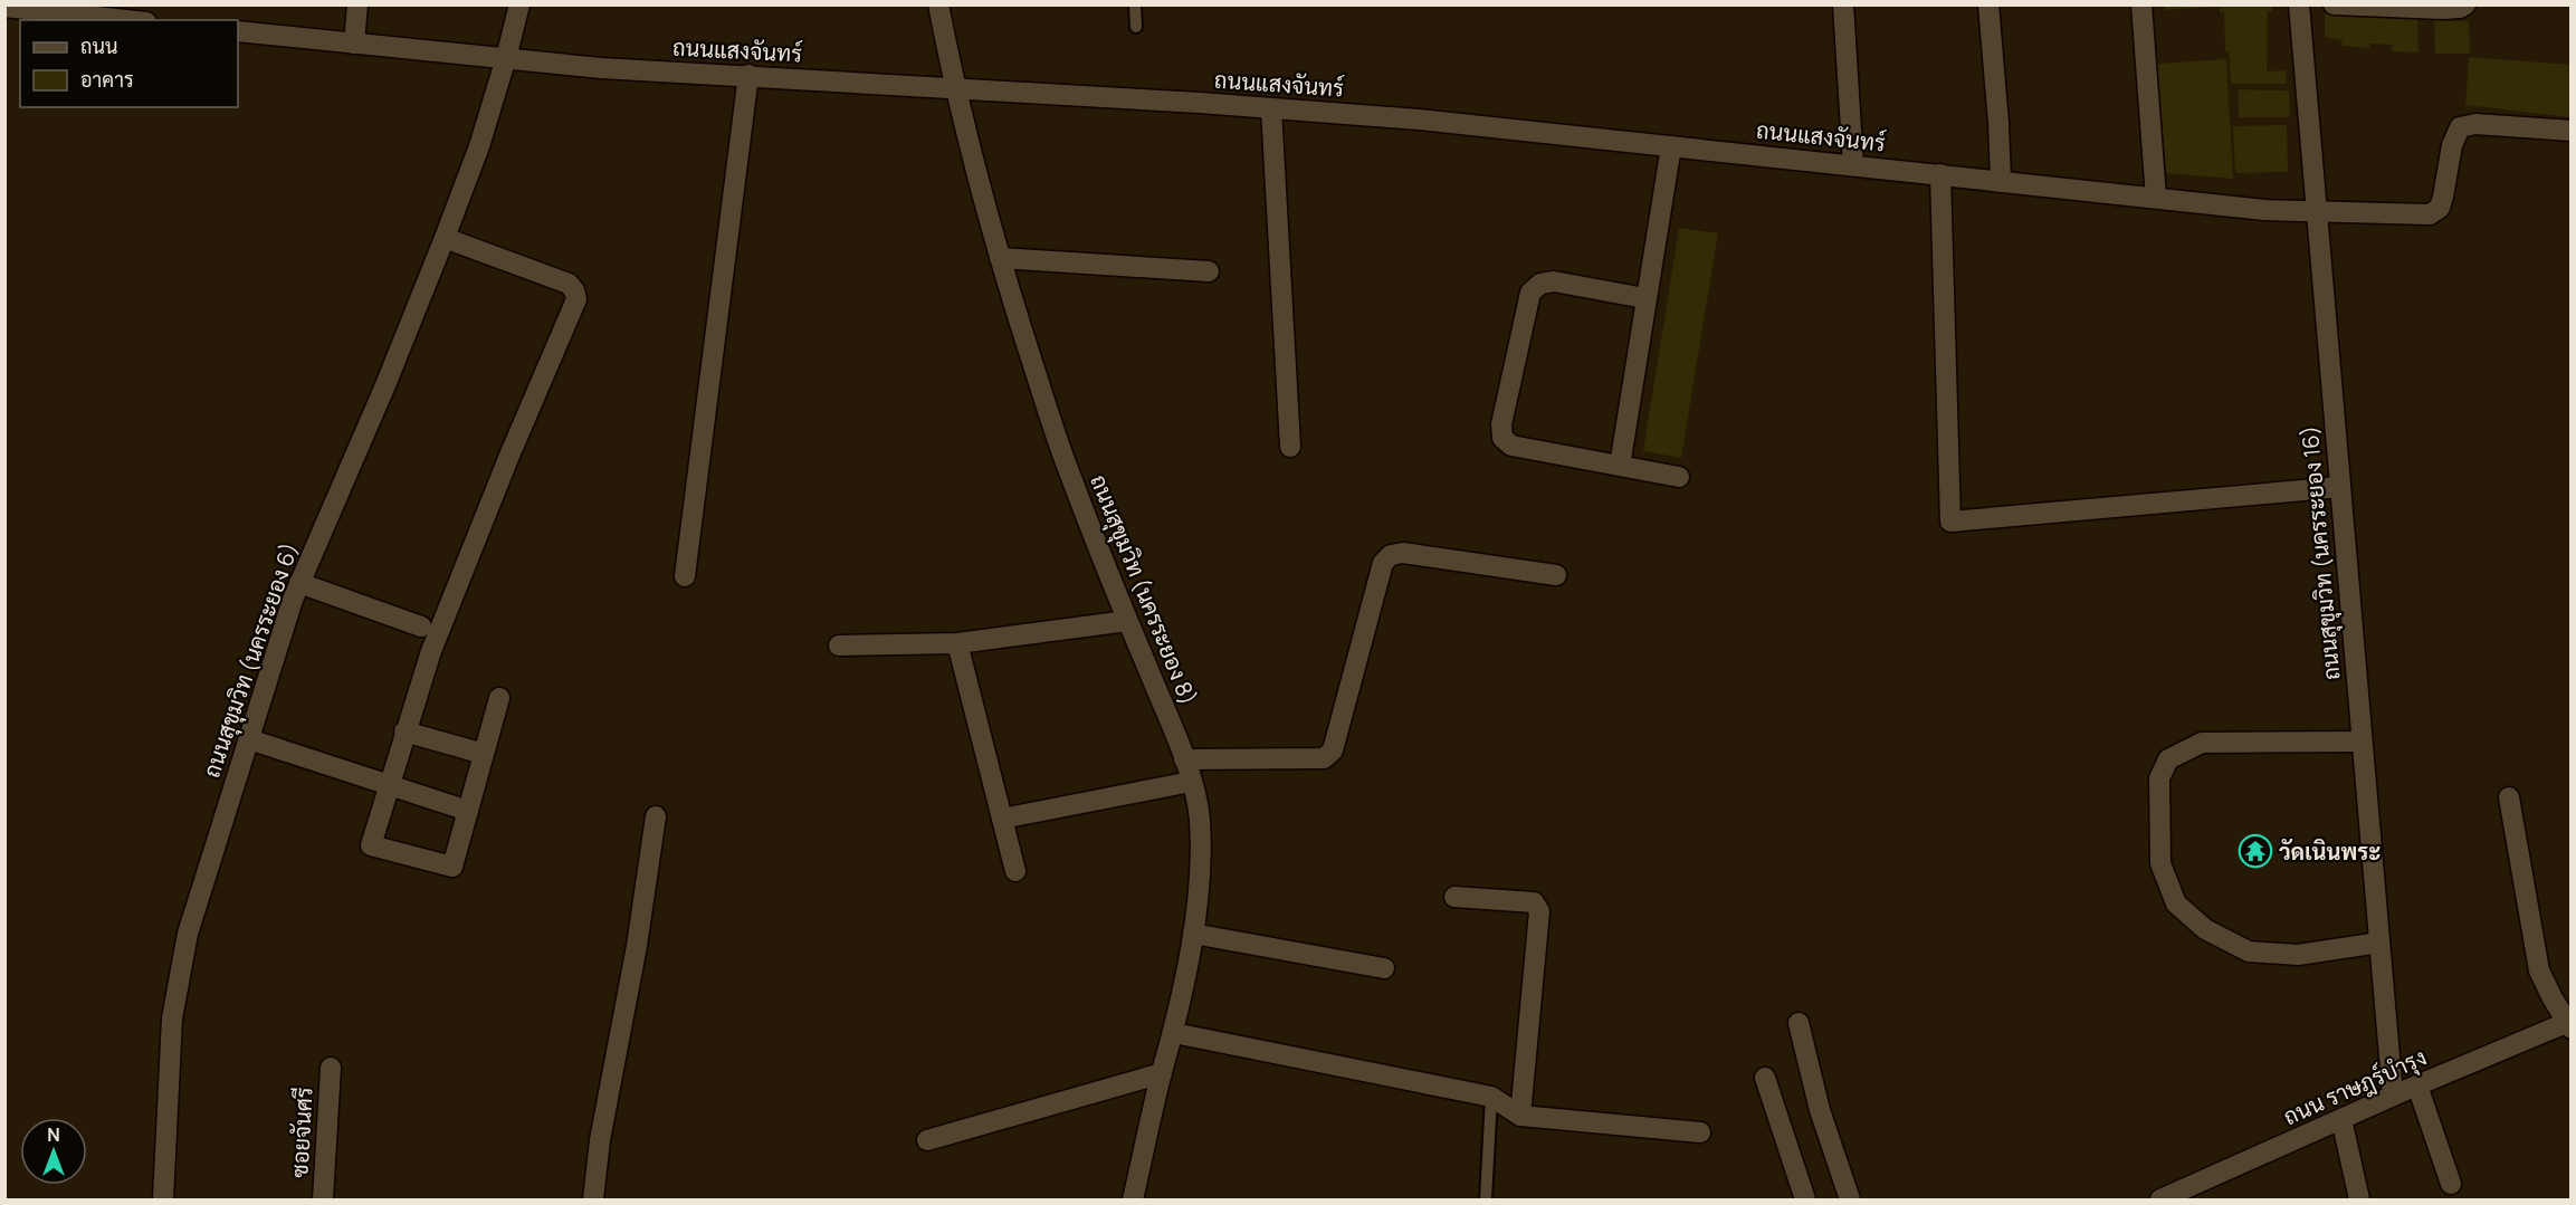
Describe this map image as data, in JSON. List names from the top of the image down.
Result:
{
  "streets": {
    "street": [
      "ถนนแสงจันทร์",
      "ถนนสุขุมวิท (นครระยอง 16)",
      "ถนนสุขุมวิท (นครระยอง 8)",
      "ถนนสุขุมวิท (นครระยอง 6)",
      "ถนน ราษฎร์บำรุง",
      "ซอยจันศรี"
    ]
  },
  "crossings": [
    ["ถนนแสงจันทร์", "ถนนสุขุมวิท (นครระยอง 16)"],
    ["ถนนแสงจันทร์", "ถนนสุขุมวิท (นครระยอง 8)"],
    ["ถนนแสงจันทร์", "ถนนสุขุมวิท (นครระยอง 6)"],
    ["ถนนสุขุมวิท (นครระยอง 16)", "ถนน ราษฎร์บำรุง"]
  ],
  "places": {
    "temple": ["วัดเนินพระ"]
  },
  "legend": ["ถนน", "อาคาร"],
  "north": "top"
}
